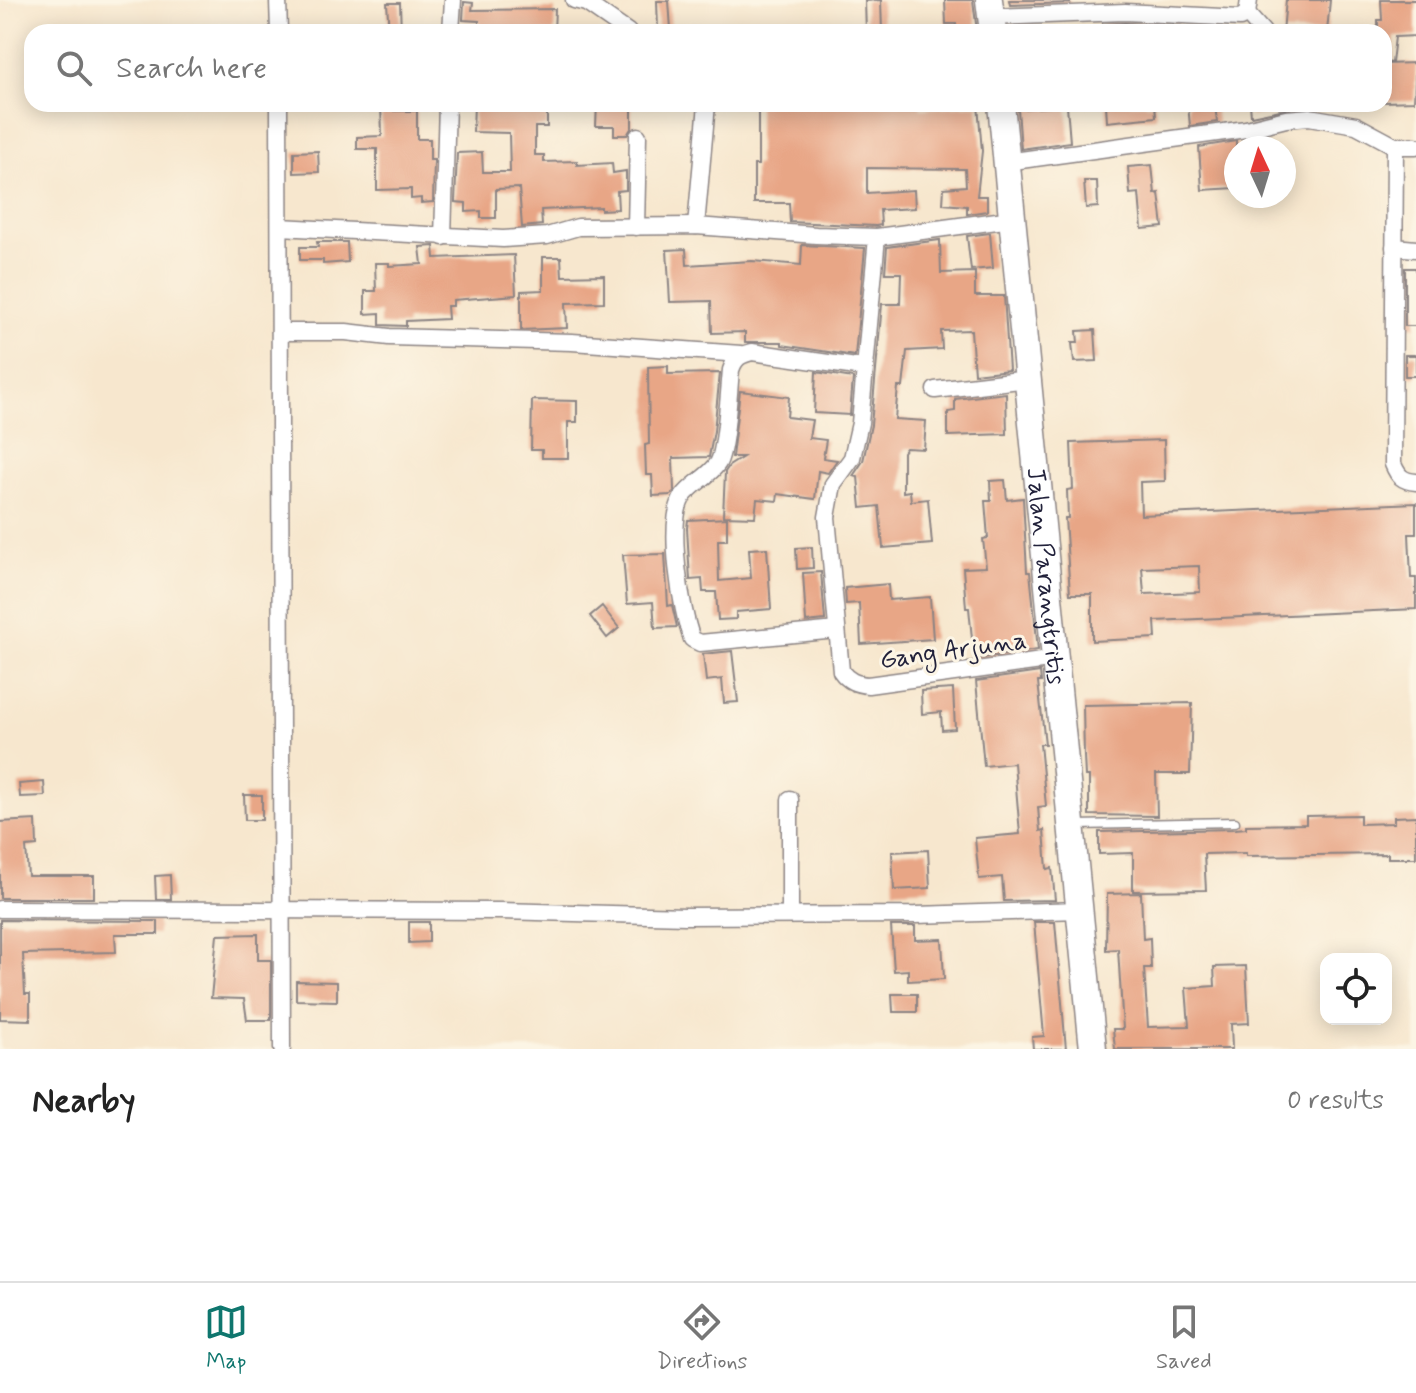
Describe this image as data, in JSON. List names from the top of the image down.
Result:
{
  "streets": {
    "main road": ["Jalan Parangtritis"],
    "street": ["Gang Arjuna"]
  },
  "crossings": [
    ["Jalan Parangtritis", "Gang Arjuna"]
  ],
  "north": "top",
  "page": {
    "search": "Search here",
    "heading": ["Nearby", "0 results"],
    "nav": ["Map", "Directions", "Saved"]
  }
}
